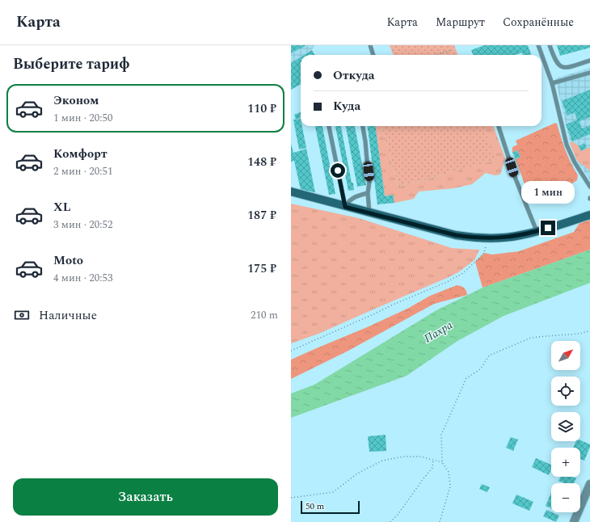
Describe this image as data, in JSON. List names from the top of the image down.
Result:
{
  "water": ["Пахра"],
  "scale_bar": "50 m",
  "north": "top right",
  "page": {
    "header": "Карта",
    "nav": ["Карта", "Маршрут", "Сохранённые"],
    "heading": "Выберите тариф",
    "banner": ["Откуда", "Куда"],
    "list": [
      {
        "name": "Эконом",
        "note": "1 мин · 20:50",
        "value": "110 ₽"
      },
      {
        "name": "Комфорт",
        "note": "2 мин · 20:51",
        "value": "148 ₽"
      },
      {
        "name": "XL",
        "note": "3 мин · 20:52",
        "value": "187 ₽"
      },
      {
        "name": "Moto",
        "note": "4 мин · 20:53",
        "value": "175 ₽"
      }
    ],
    "bubble": "1 мин",
    "pay": ["Наличные", "210 m"],
    "map_buttons": ["+", "−"],
    "buttons": "Заказать",
    "scale": "50 m"
  }
}
